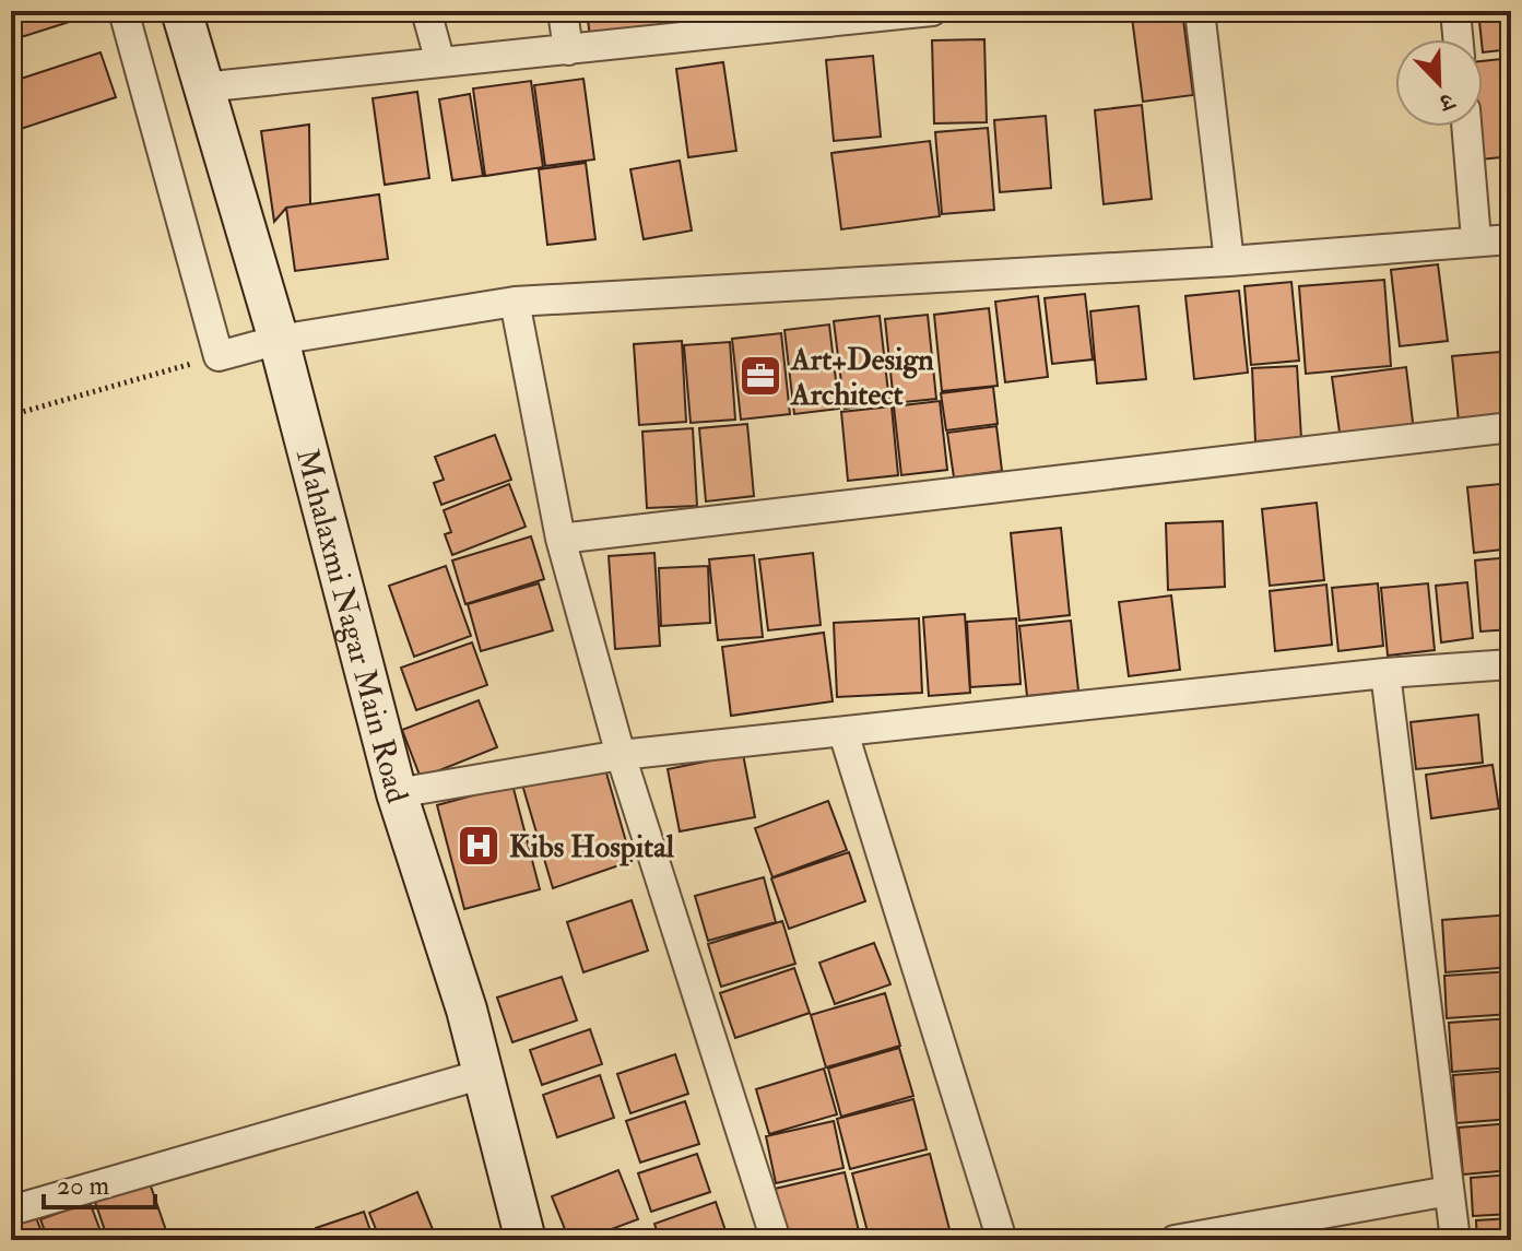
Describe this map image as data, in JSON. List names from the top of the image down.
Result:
{
  "streets": {
    "street": ["Mahalaxmi Nagar Main Road"]
  },
  "places": {
    "office": ["Art+Design Architect"],
    "hospital": ["Kibs Hospital"]
  },
  "scale_bar": "20 m",
  "north": "bottom right"
}
